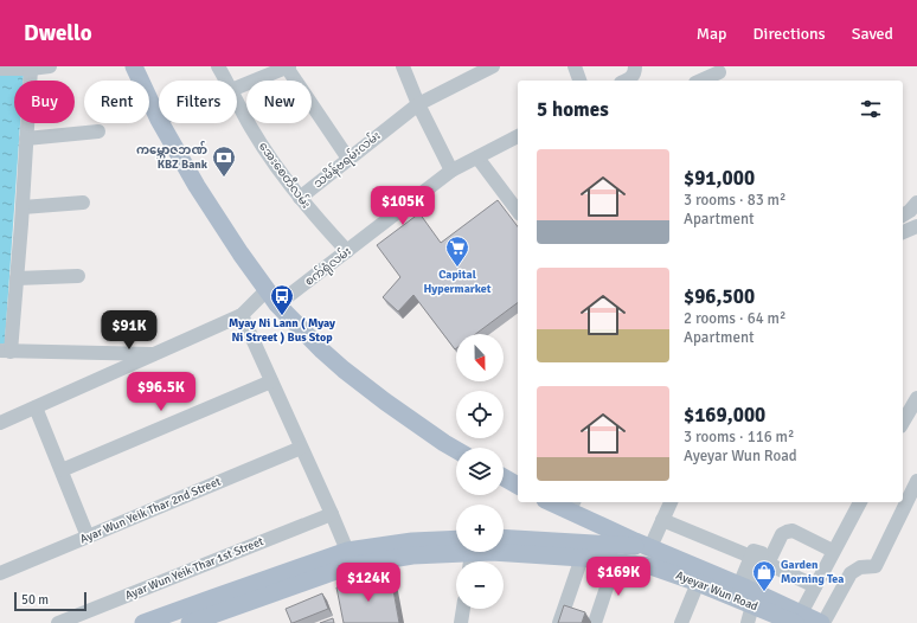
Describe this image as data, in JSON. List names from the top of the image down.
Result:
{
  "streets": {
    "main road": ["Ayeyar Wun Road"],
    "street": [
      "သမိန်ဗရမ်းလမ်း",
      "အေးစေတီလမ်း",
      "စက်ရုံလမ်း",
      "Ayar Wun Yeik Thar 2nd Street",
      "Ayar Wun Yeik Thar 1st Street"
    ]
  },
  "crossings": [
    ["သမိန်ဗရမ်းလမ်း", "အေးစေတီလမ်း"],
    ["အေးစေတီလမ်း", "စက်ရုံလမ်း"]
  ],
  "places": {
    "bank": ["ကမ္ဘောဇဘဏ် KBZ Bank"],
    "supermarket": ["Capital Hypermarket"],
    "bus stop": ["Myay Ni Lann ( Myay Ni Street ) Bus Stop"],
    "shop": ["Garden Morning Tea"]
  },
  "scale_bar": "50 m",
  "north": "bottom",
  "page": {
    "header": "Dwello",
    "nav": ["Map", "Directions", "Saved"],
    "chip": [
      "Buy",
      "Rent",
      "Filters",
      "New"
    ],
    "heading": "5 homes",
    "list": [
      {
        "name": "$91,000",
        "note": "3 rooms · 83 m² · Apartment"
      },
      {
        "name": "$96,500",
        "note": "2 rooms · 64 m² · Apartment"
      },
      {
        "name": "$169,000",
        "note": "3 rooms · 116 m² · Ayeyar Wun Road"
      }
    ],
    "price": [
      "$105K",
      "$91K",
      "$96.5K",
      "$169K",
      "$124K"
    ],
    "map_buttons": ["+", "−"],
    "scale": "50 m"
  }
}
